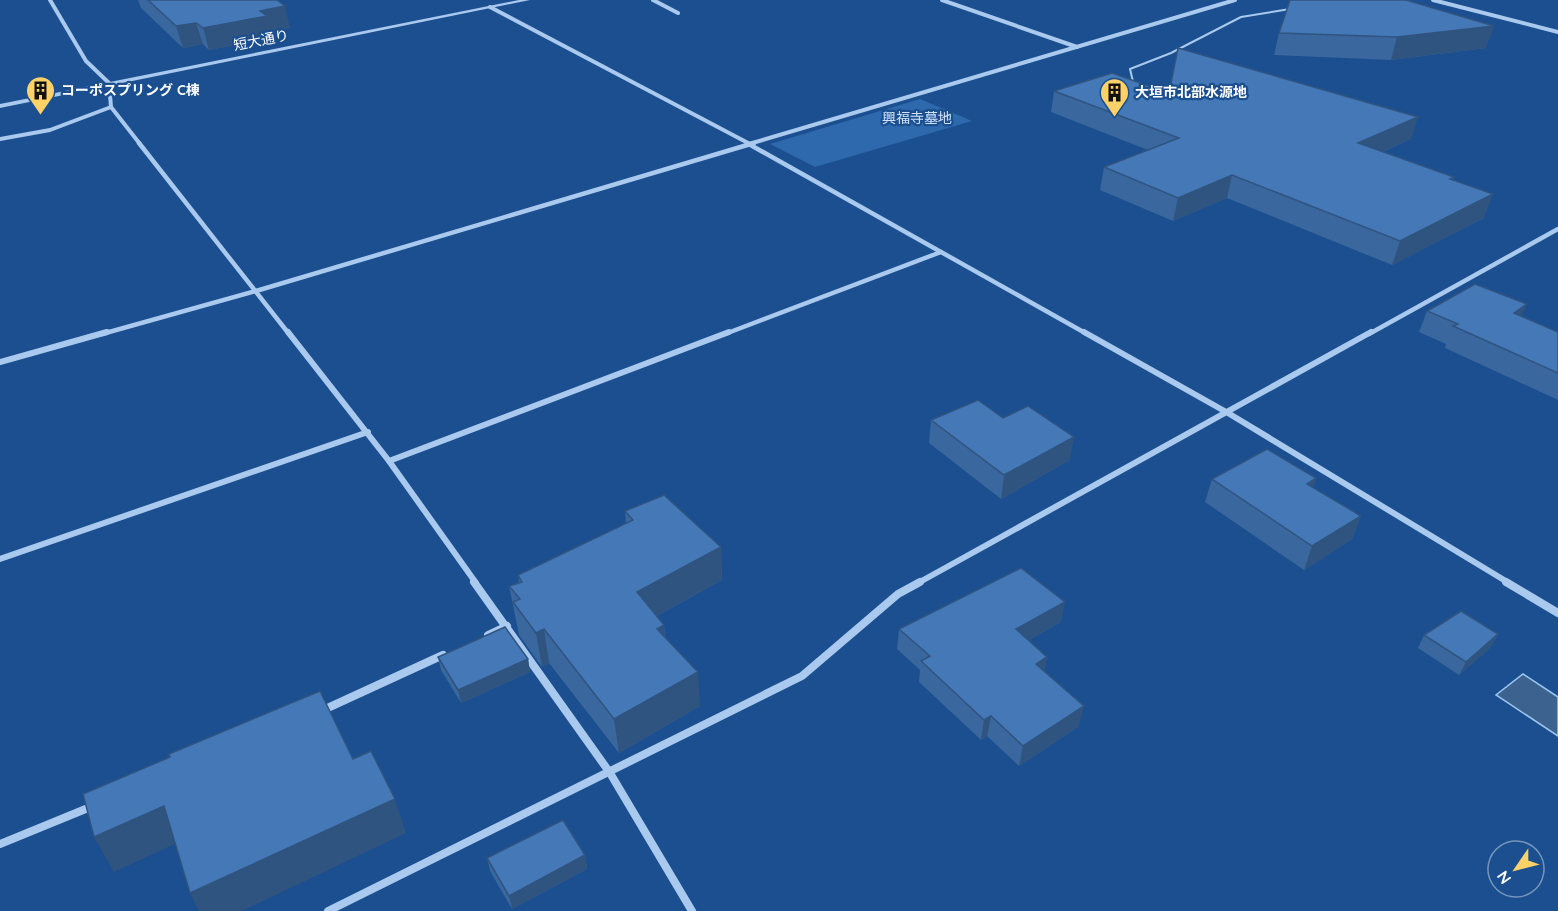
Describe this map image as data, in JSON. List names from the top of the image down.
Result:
{
  "streets": {
    "street": ["短大通り"]
  },
  "parks": ["興福寺墓地"],
  "places": {
    "building": ["コーポスプリング C棟", "大垣市北部水源地"]
  },
  "north": "bottom left"
}
